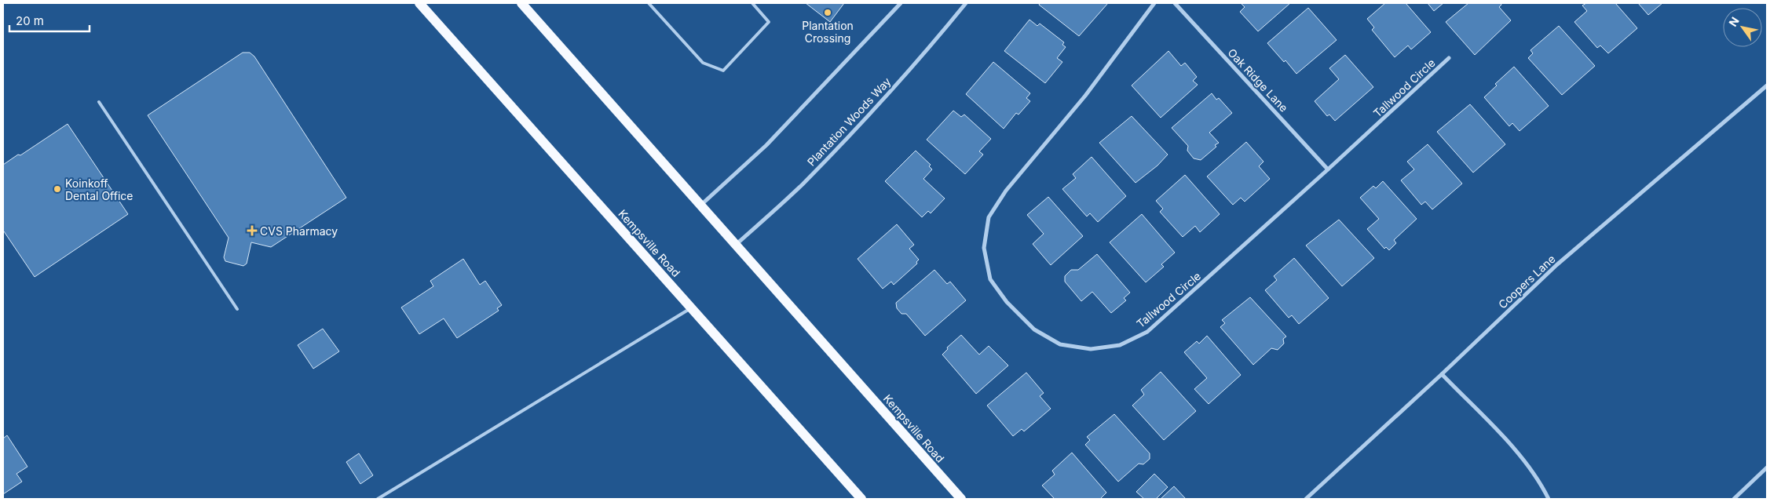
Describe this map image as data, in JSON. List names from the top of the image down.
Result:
{
  "streets": {
    "main road": ["Kempsville Road"],
    "street": [
      "Oak Ridge Lane",
      "Tallwood Circle",
      "Plantation Woods Way",
      "Coopers Lane"
    ]
  },
  "crossings": [
    ["Oak Ridge Lane", "Tallwood Circle"],
    ["Plantation Woods Way", "Kempsville Road"]
  ],
  "places": {
    "other": ["Plantation Crossing", "Koinkoff Dental Office"],
    "health": ["CVS Pharmacy"]
  },
  "scale_bar": "20 m",
  "north": "top left"
}
